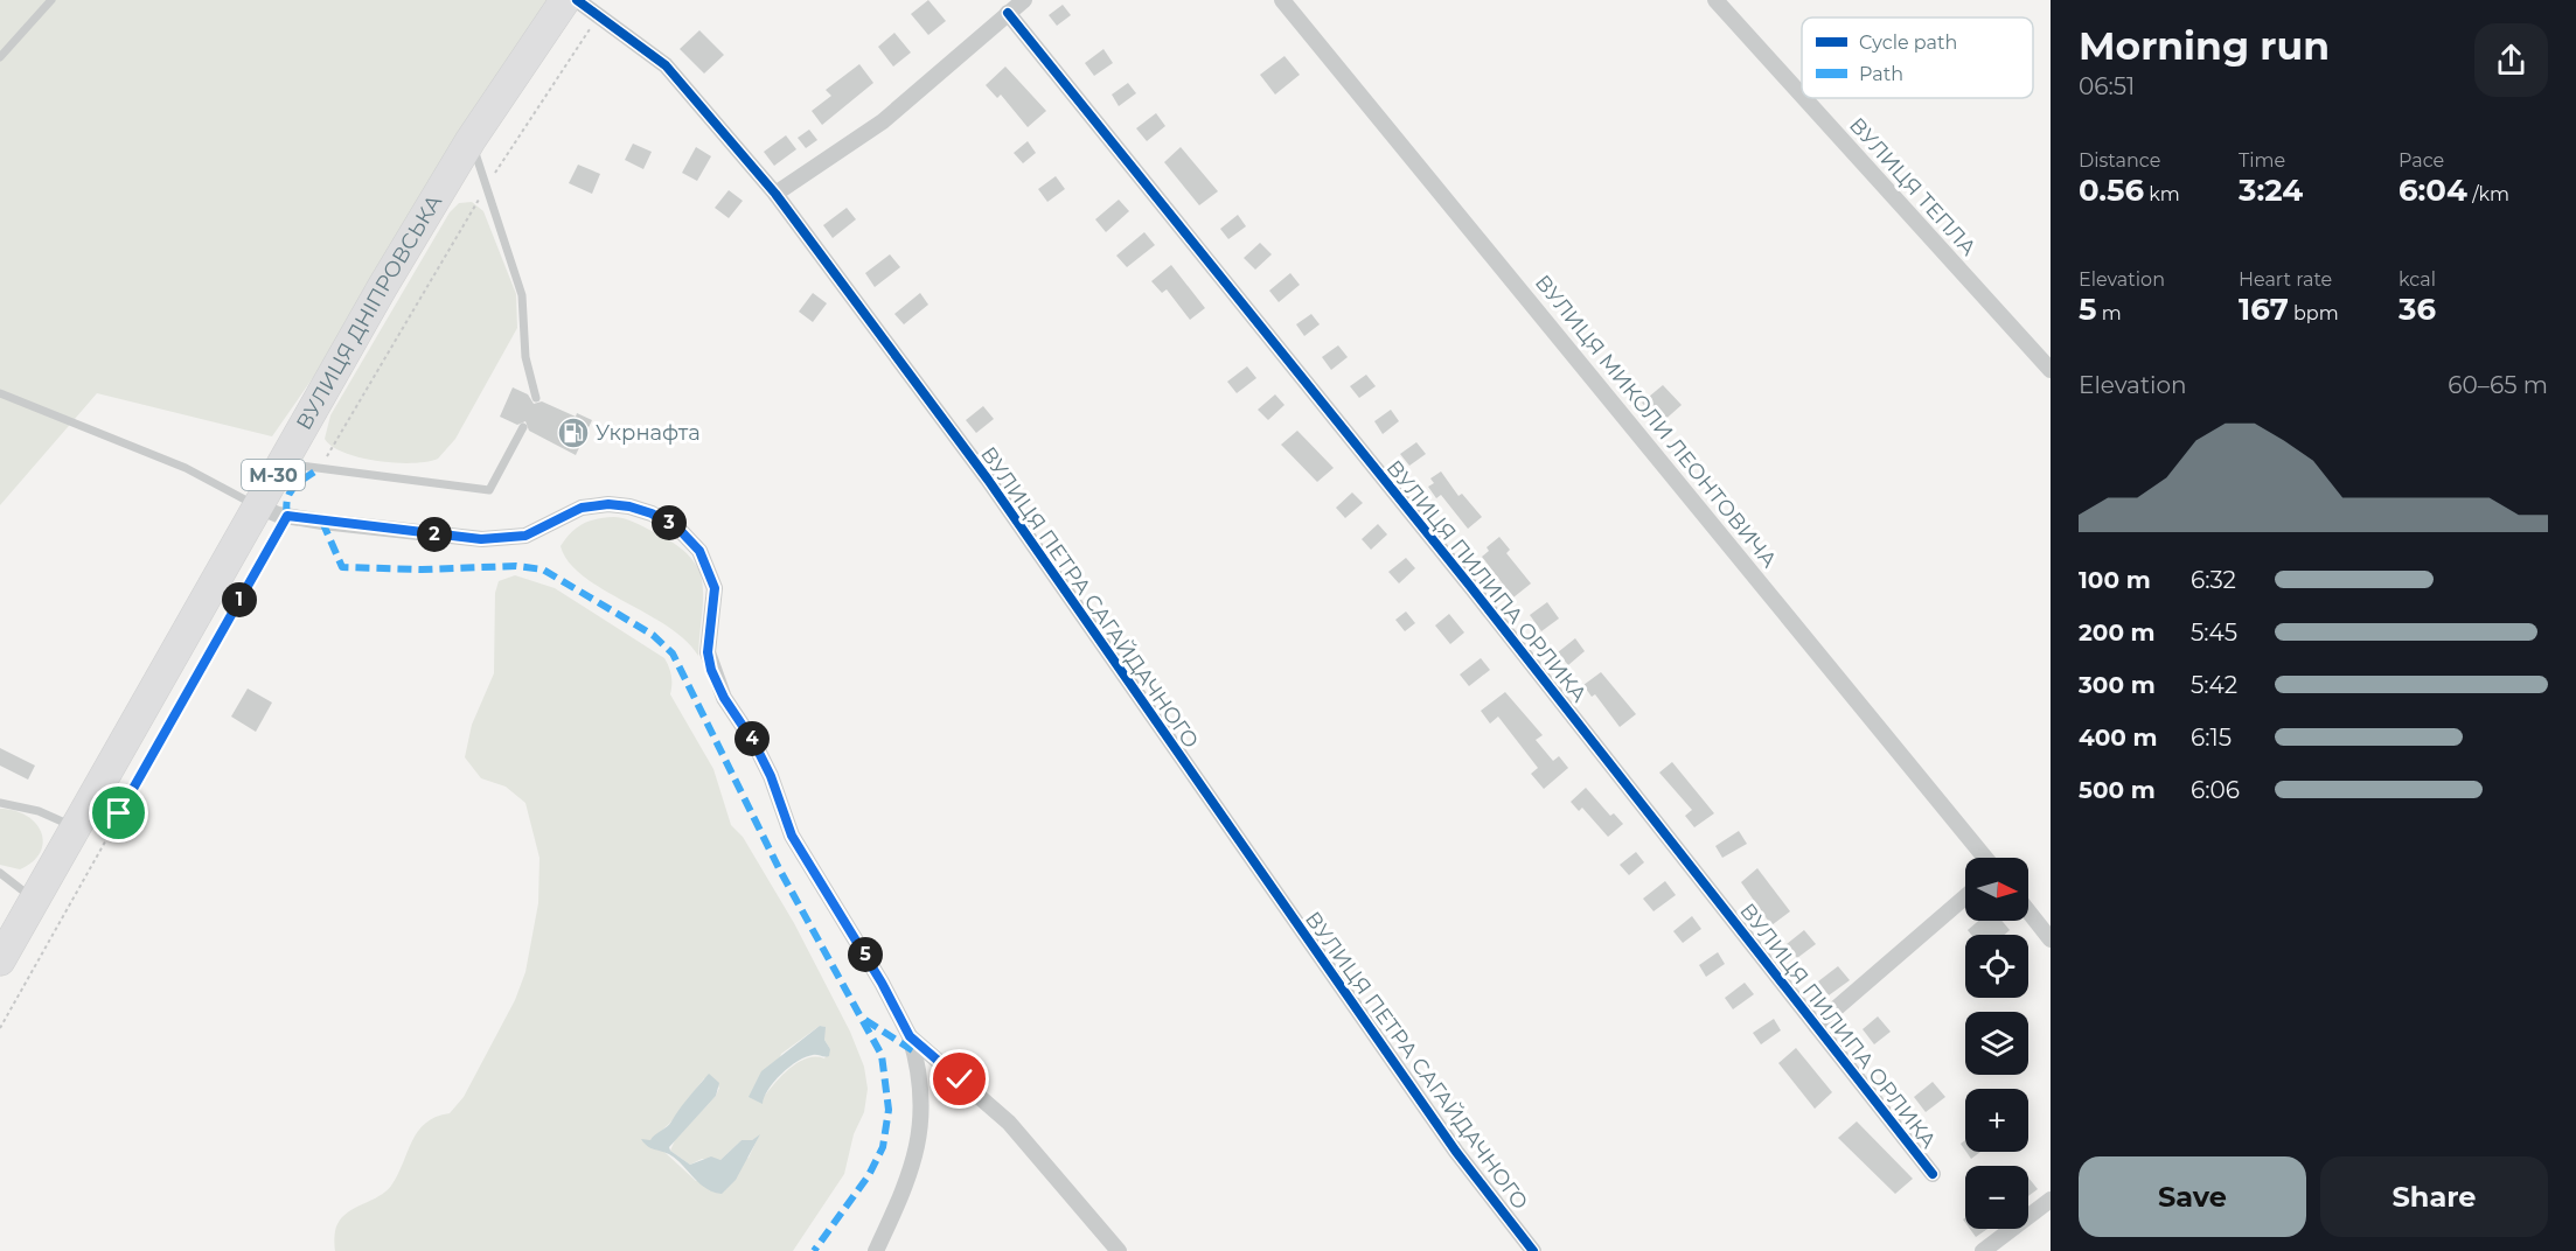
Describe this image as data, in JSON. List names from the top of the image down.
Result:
{
  "streets": {
    "highway": ["ВУЛИЦЯ ДНІПРОВСЬКА", "М-30"],
    "street": [
      "ВУЛИЦЯ ТЕПЛА",
      "ВУЛИЦЯ МИКОЛИ ЛЕОНТОВИЧА",
      "ВУЛИЦЯ ПИЛИПА ОРЛИКА",
      "ВУЛИЦЯ ПЕТРА САГАЙДАЧНОГО"
    ]
  },
  "places": {
    "fuel station": ["Укрнафта"]
  },
  "legend": ["Cycle path", "Path"],
  "north": "right",
  "page": {
    "heading": ["Morning run", "06:51"],
    "stats": [
      ["Distance", "0.56 km"],
      ["Time", "3:24"],
      ["Pace", "6:04 /km"],
      ["Elevation", "5 m"],
      ["Heart rate", "167 bpm"],
      ["kcal", "36"]
    ],
    "chart": ["Elevation", "60–65 m"],
    "pins": [
      "3",
      "2",
      "1",
      "4",
      "5"
    ],
    "list": [
      {
        "name": "100 m",
        "note": "6:32"
      },
      {
        "name": "200 m",
        "note": "5:45"
      },
      {
        "name": "300 m",
        "note": "5:42"
      },
      {
        "name": "400 m",
        "note": "6:15"
      },
      {
        "name": "500 m",
        "note": "6:06"
      }
    ],
    "map_buttons": ["+", "−"],
    "buttons": ["Save", "Share"]
  }
}
